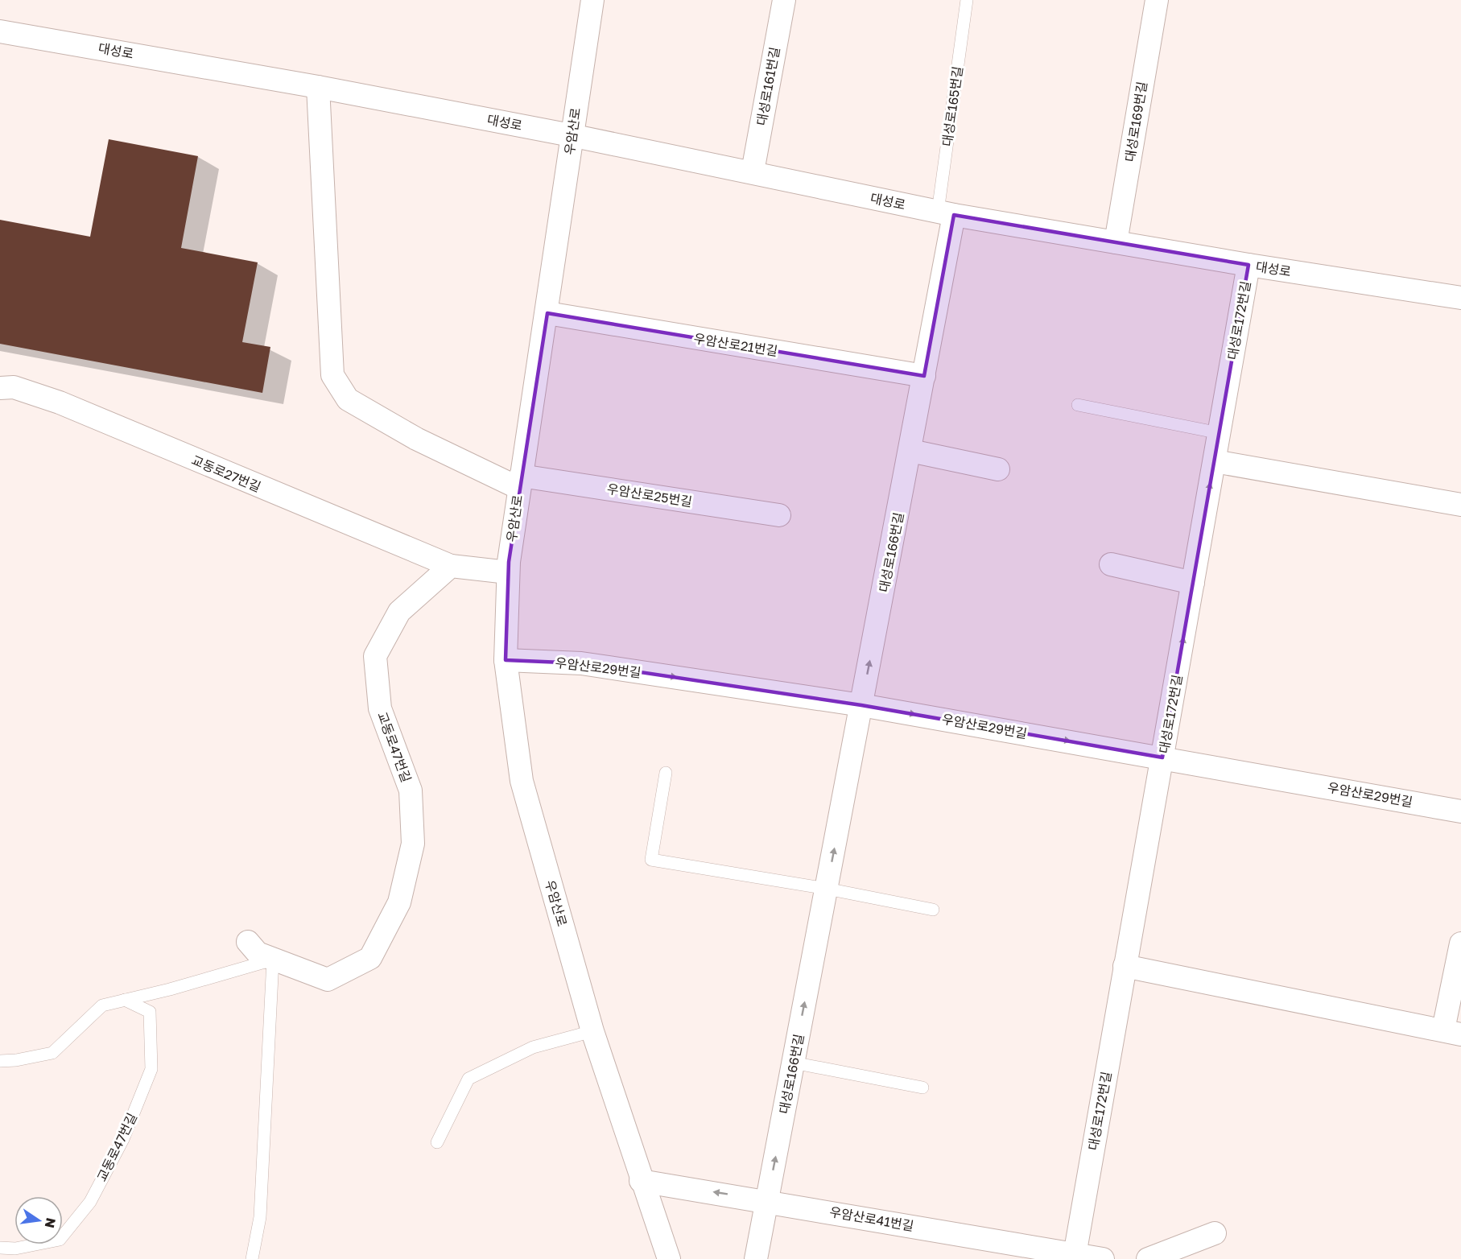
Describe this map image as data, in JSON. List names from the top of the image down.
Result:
{
  "streets": {
    "street": [
      "대성로",
      "대성로161번길",
      "대성로169번길",
      "우암산로",
      "대성로172번길",
      "우암산로21번길",
      "교동로27번길",
      "우암산로25번길",
      "대성로166번길",
      "우암산로29번길",
      "교동로47번길",
      "우암산로41번길"
    ],
    "lane": ["대성로165번길"]
  },
  "crossings": [
    ["대성로", "대성로161번길"],
    ["대성로", "대성로165번길"],
    ["대성로", "대성로169번길"],
    ["대성로", "우암산로"],
    ["대성로", "대성로172번길"],
    ["대성로", "대성로166번길"],
    ["대성로165번길", "대성로166번길"],
    ["우암산로", "우암산로21번길"],
    ["우암산로", "우암산로25번길"],
    ["우암산로", "우암산로29번길"],
    ["우암산로", "우암산로41번길"],
    ["대성로172번길", "우암산로29번길"],
    ["대성로172번길", "우암산로41번길"],
    ["우암산로21번길", "대성로166번길"],
    ["교동로27번길", "교동로47번길"],
    ["대성로166번길", "우암산로29번길"],
    ["대성로166번길", "우암산로41번길"]
  ],
  "one_way": ["대성로166번길", "우암산로29번길"],
  "north": "right"
}
